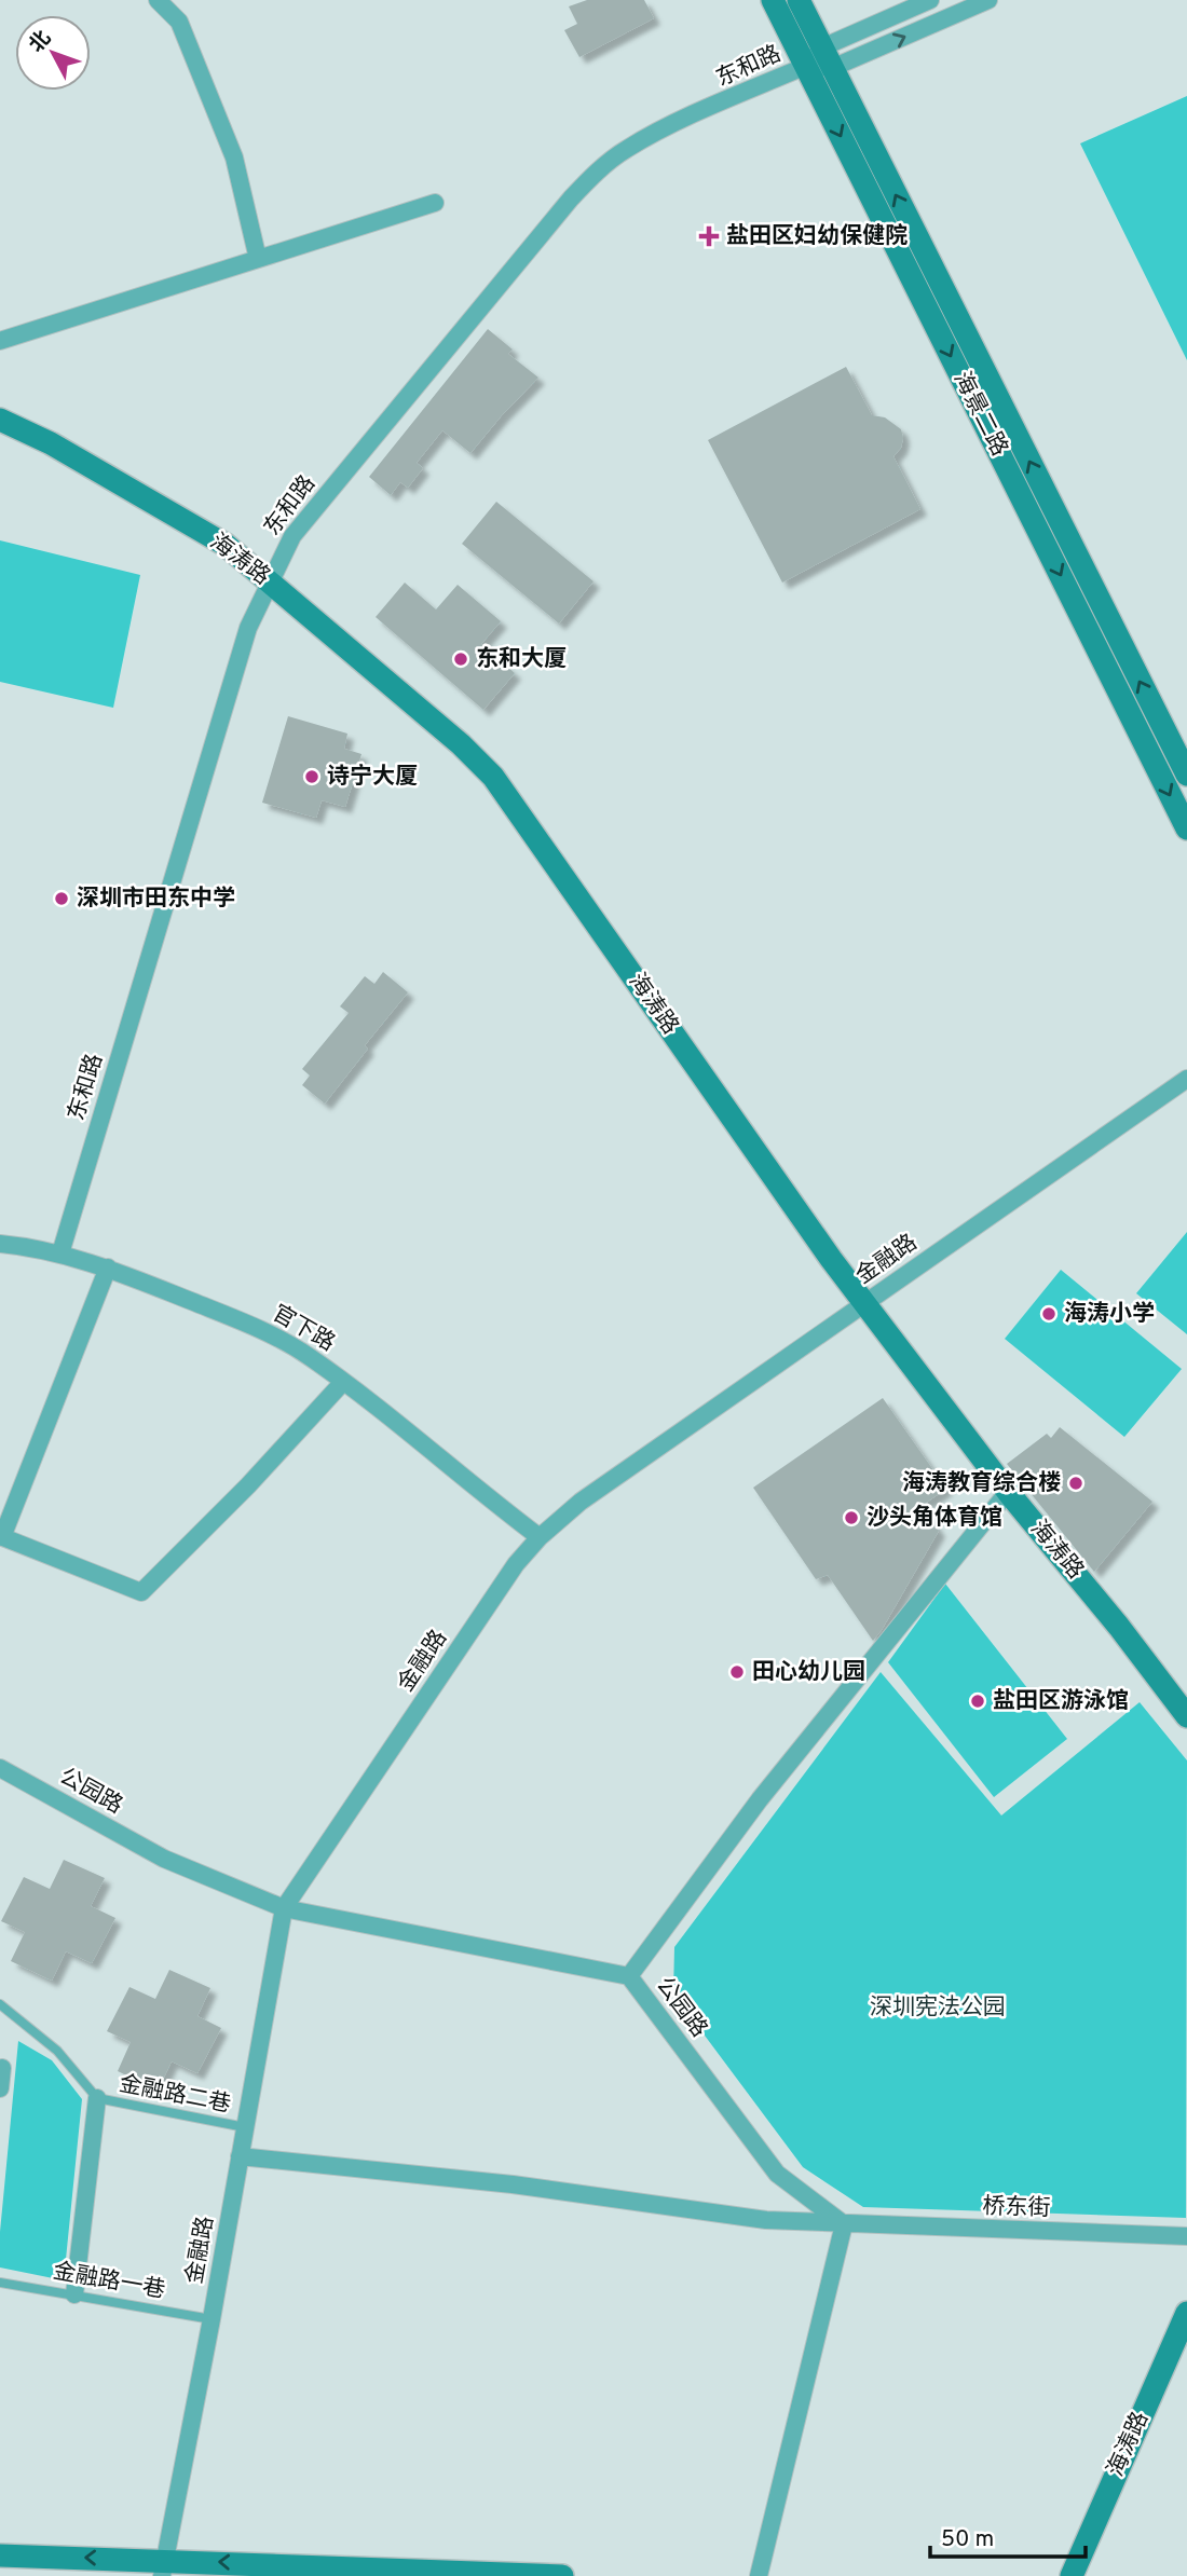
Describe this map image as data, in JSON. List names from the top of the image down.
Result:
{
  "streets": {
    "street": [
      "东和路",
      "海景二路",
      "海涛路",
      "金融路",
      "官下路",
      "公园路",
      "桥东街"
    ],
    "lane": ["金融路二巷", "金融路一巷"]
  },
  "crossings": [
    ["东和路", "海景二路"],
    ["东和路", "海涛路"],
    ["东和路", "官下路"],
    ["海涛路", "金融路"],
    ["金融路", "官下路"],
    ["金融路", "公园路"],
    ["金融路", "金融路二巷"],
    ["金融路", "桥东街"],
    ["金融路", "金融路一巷"],
    ["公园路", "桥东街"]
  ],
  "parks": ["深圳宪法公园"],
  "places": {
    "health": ["盐田区妇幼保健院"],
    "other": [
      "东和大厦",
      "诗宁大厦",
      "深圳市田东中学",
      "海涛小学",
      "海涛教育综合楼",
      "沙头角体育馆",
      "田心幼儿园",
      "盐田区游泳馆"
    ]
  },
  "scale_bar": "50 m",
  "north": "top left"
}
